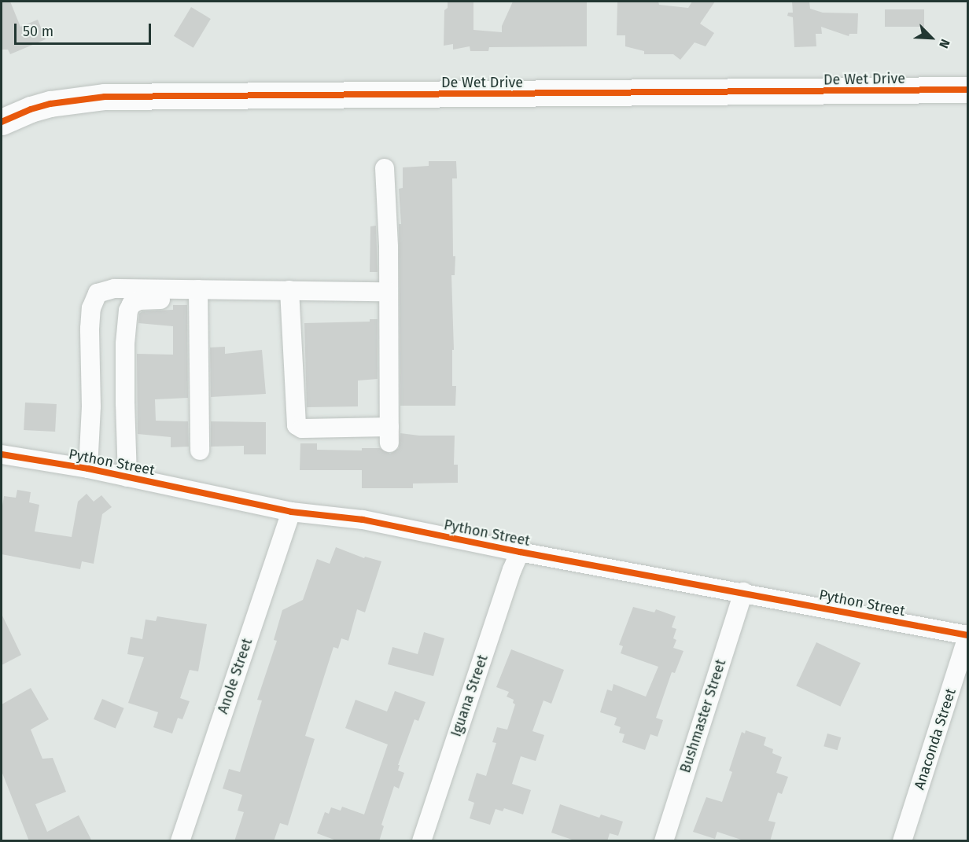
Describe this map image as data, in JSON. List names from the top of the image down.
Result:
{
  "streets": {
    "street": [
      "De Wet Drive",
      "Python Street",
      "Anole Street",
      "Iguana Street",
      "Bushmaster Street",
      "Anaconda Street"
    ]
  },
  "crossings": [
    ["Python Street", "Anole Street"],
    ["Python Street", "Iguana Street"],
    ["Python Street", "Bushmaster Street"],
    ["Python Street", "Anaconda Street"]
  ],
  "scale_bar": "50 m",
  "north": "bottom right"
}
